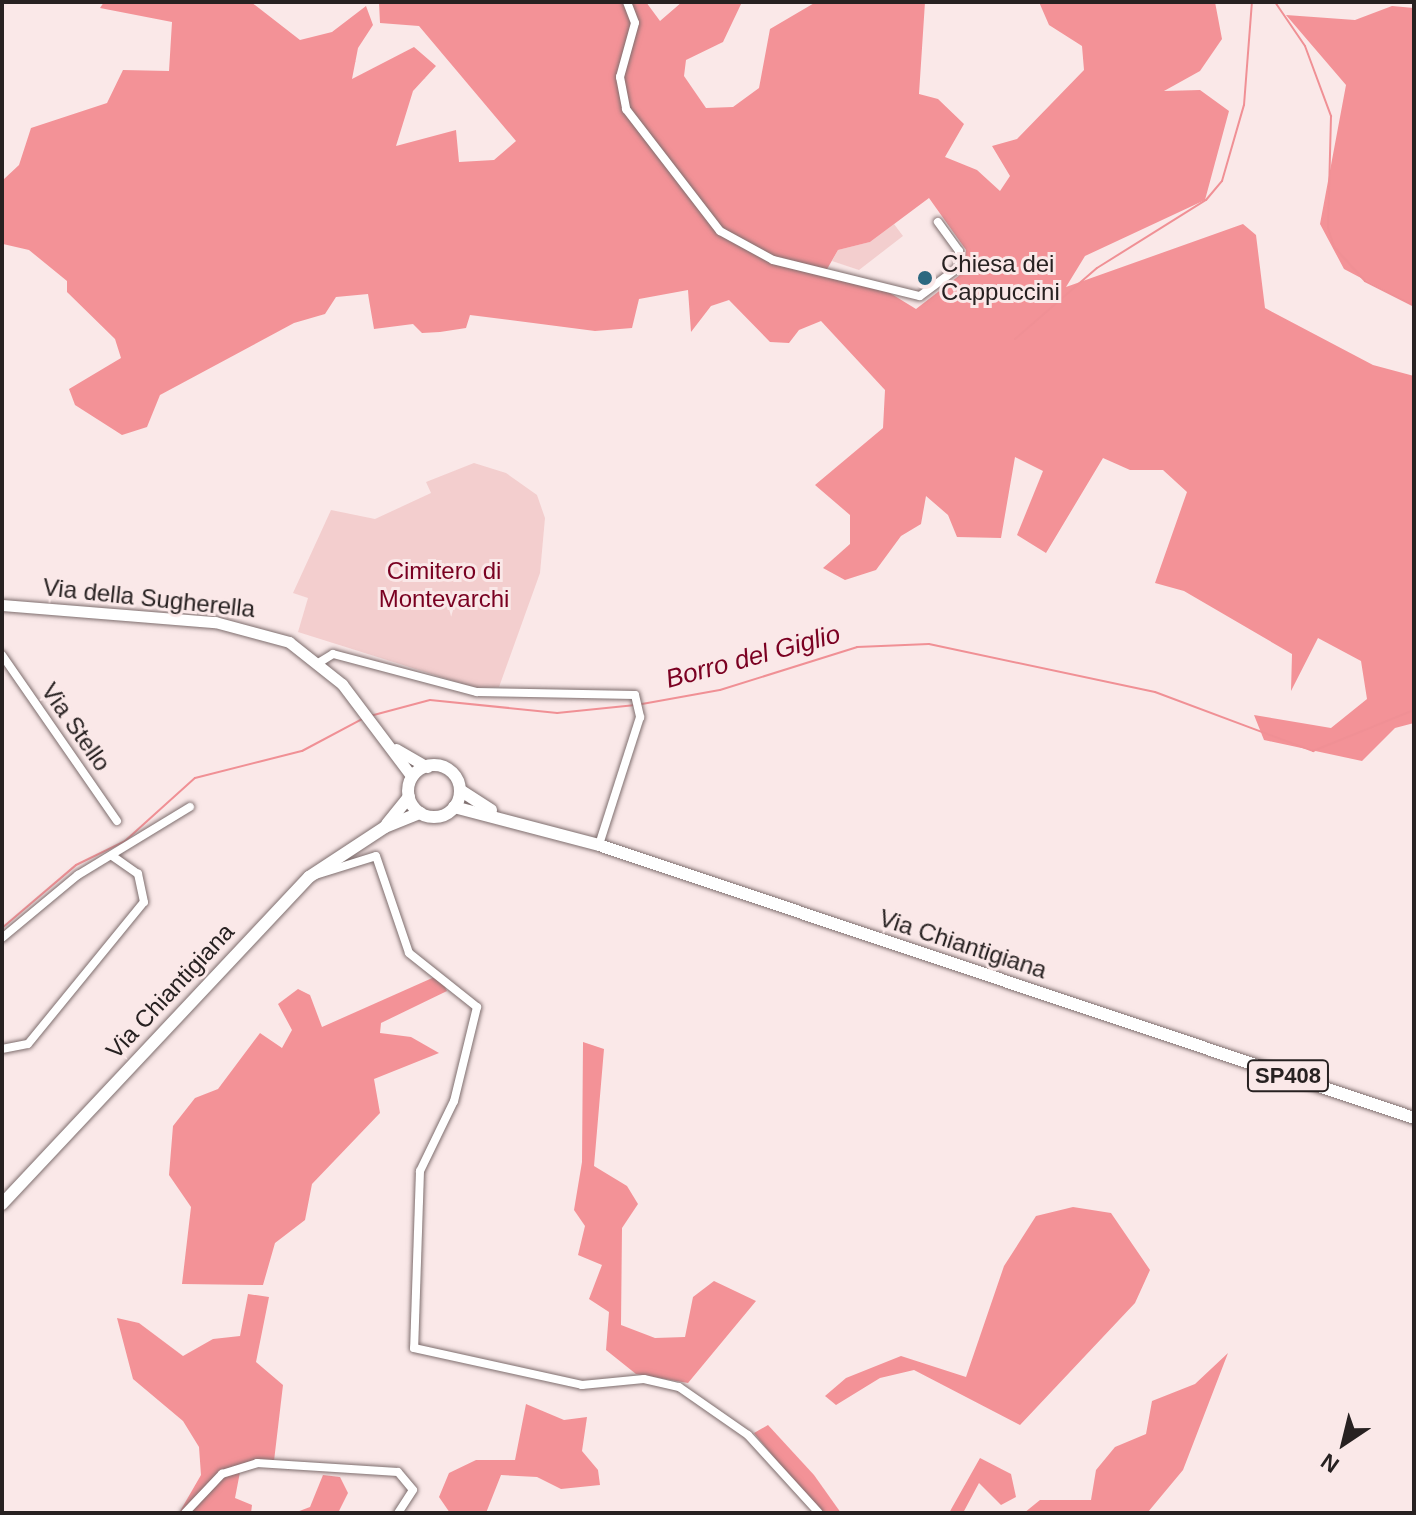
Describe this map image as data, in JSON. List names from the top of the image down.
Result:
{
  "streets": {
    "main road": ["Via Chiantigiana", "SP408"],
    "street": ["Via della Sugherella", "Via Stello"]
  },
  "water": ["Borro del Giglio"],
  "parks": ["Cimitero di Montevarchi"],
  "places": ["Chiesa dei Cappuccini"],
  "north": "bottom left"
}
